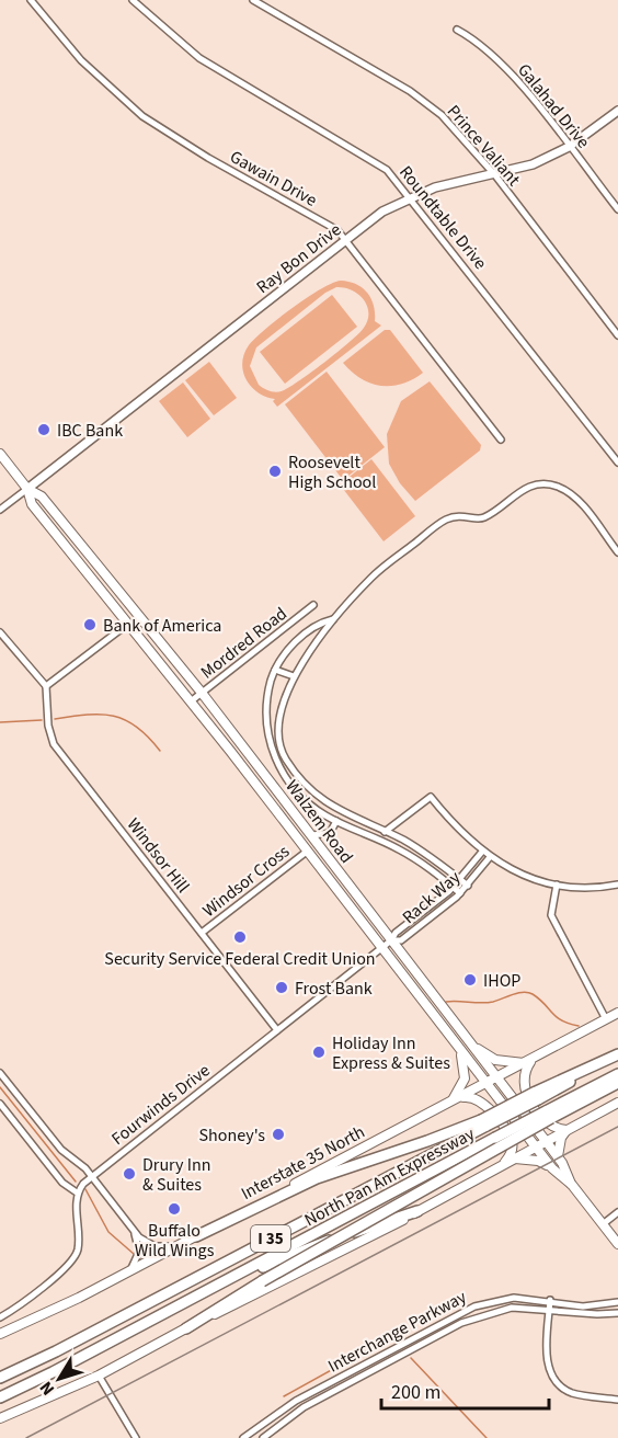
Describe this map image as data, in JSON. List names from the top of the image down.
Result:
{
  "streets": {
    "highway": ["North Pan Am Expressway", "I 35"],
    "main road": ["Walzem Road", "Interstate 35 North"],
    "street": [
      "Galahad Drive",
      "Prince Valiant",
      "Gawain Drive",
      "Roundtable Drive",
      "Ray Bon Drive",
      "Mordred Road",
      "Windsor Hill",
      "Windsor Cross",
      "Rack Way",
      "Fourwinds Drive",
      "Interchange Parkway"
    ]
  },
  "crossings": [
    ["Galahad Drive", "Ray Bon Drive"],
    ["Prince Valiant", "Ray Bon Drive"],
    ["Gawain Drive", "Ray Bon Drive"],
    ["Roundtable Drive", "Ray Bon Drive"],
    ["Ray Bon Drive", "Walzem Road"],
    ["Mordred Road", "Walzem Road"],
    ["Walzem Road", "Windsor Cross"],
    ["Walzem Road", "Rack Way"],
    ["Walzem Road", "Fourwinds Drive"],
    ["Walzem Road", "Interstate 35 North"],
    ["Windsor Hill", "Windsor Cross"],
    ["Windsor Hill", "Fourwinds Drive"],
    ["Rack Way", "Fourwinds Drive"]
  ],
  "places": [
    "IBC Bank",
    "Roosevelt High School",
    "Bank of America",
    "Security Service Federal Credit Union",
    "IHOP",
    "Frost Bank",
    "Holiday Inn Express & Suites",
    "Shoney's",
    "Drury Inn & Suites",
    "Buffalo Wild Wings"
  ],
  "scale_bar": "200 m",
  "north": "bottom left"
}
